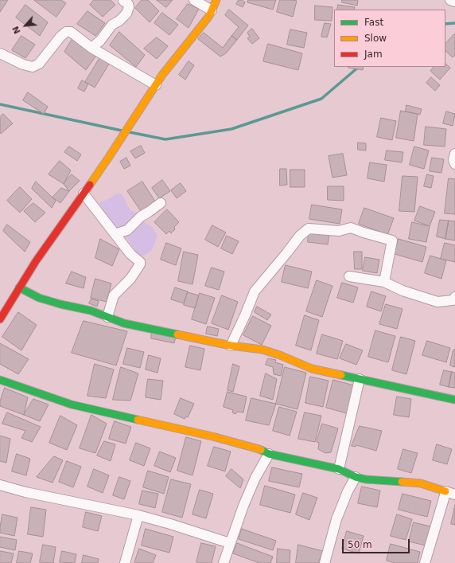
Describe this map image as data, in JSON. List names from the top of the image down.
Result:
{
  "legend": ["Fast", "Slow", "Jam"],
  "scale_bar": "50 m",
  "north": "bottom left"
}
